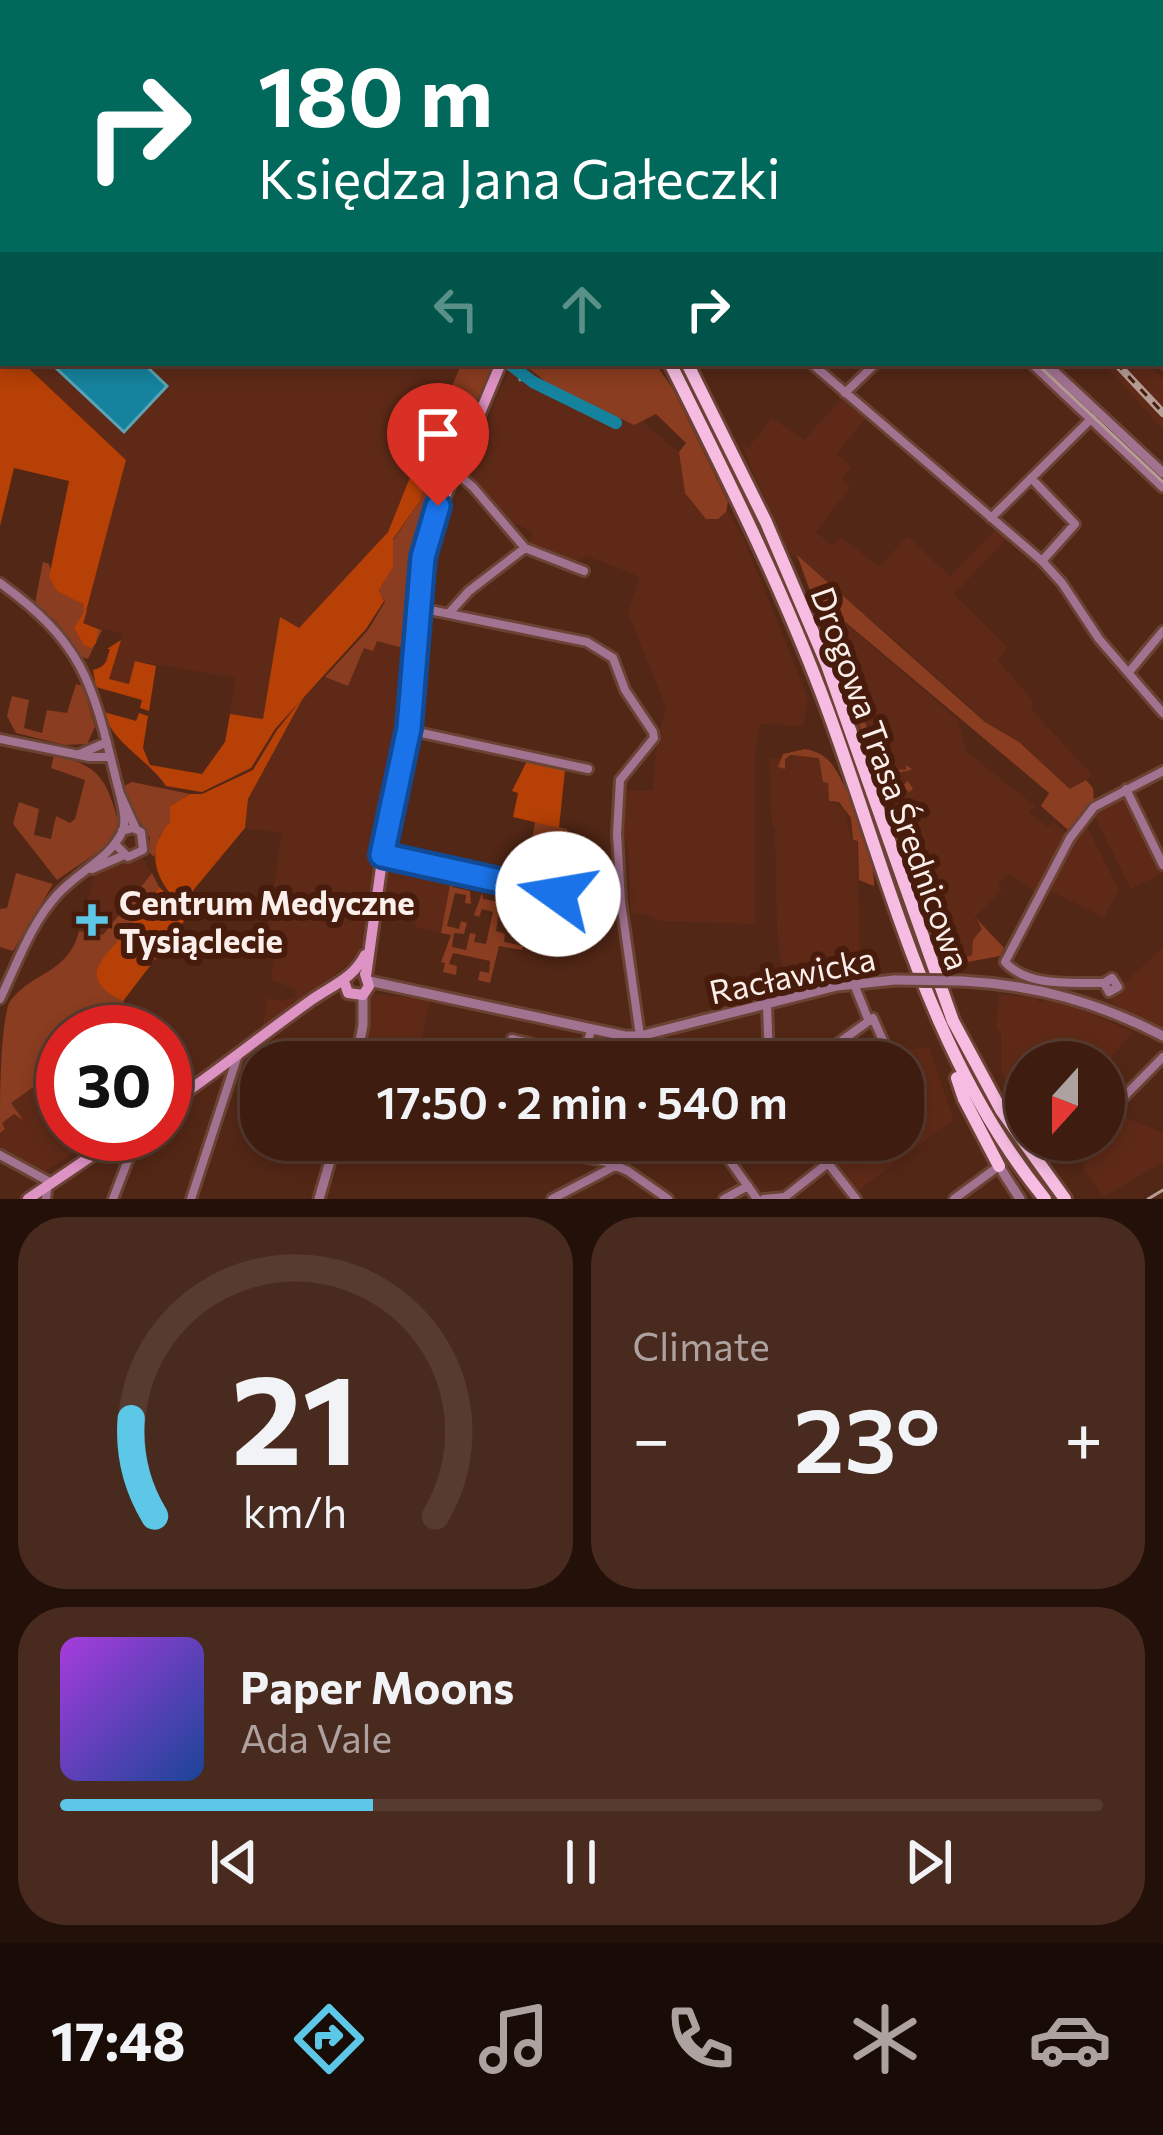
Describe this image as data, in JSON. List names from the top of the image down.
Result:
{
  "streets": {
    "main road": ["Drogowa Trasa Średnicowa"],
    "street": ["Racławicka"]
  },
  "places": {
    "health": ["Centrum Medyczne Tysiąclecie"]
  },
  "north": "bottom",
  "page": {
    "turn": ["180 m", "Księdza Jana Gałeczki"],
    "limit": "30",
    "trip": "17:50 · 2 min · 540 m",
    "tile": "Climate",
    "heat": ["−", "23°", "+"],
    "song": ["Paper Moons", "Ada Vale"],
    "tabs": "17:48",
    "gauge": ["21", "km/h"]
  }
}
